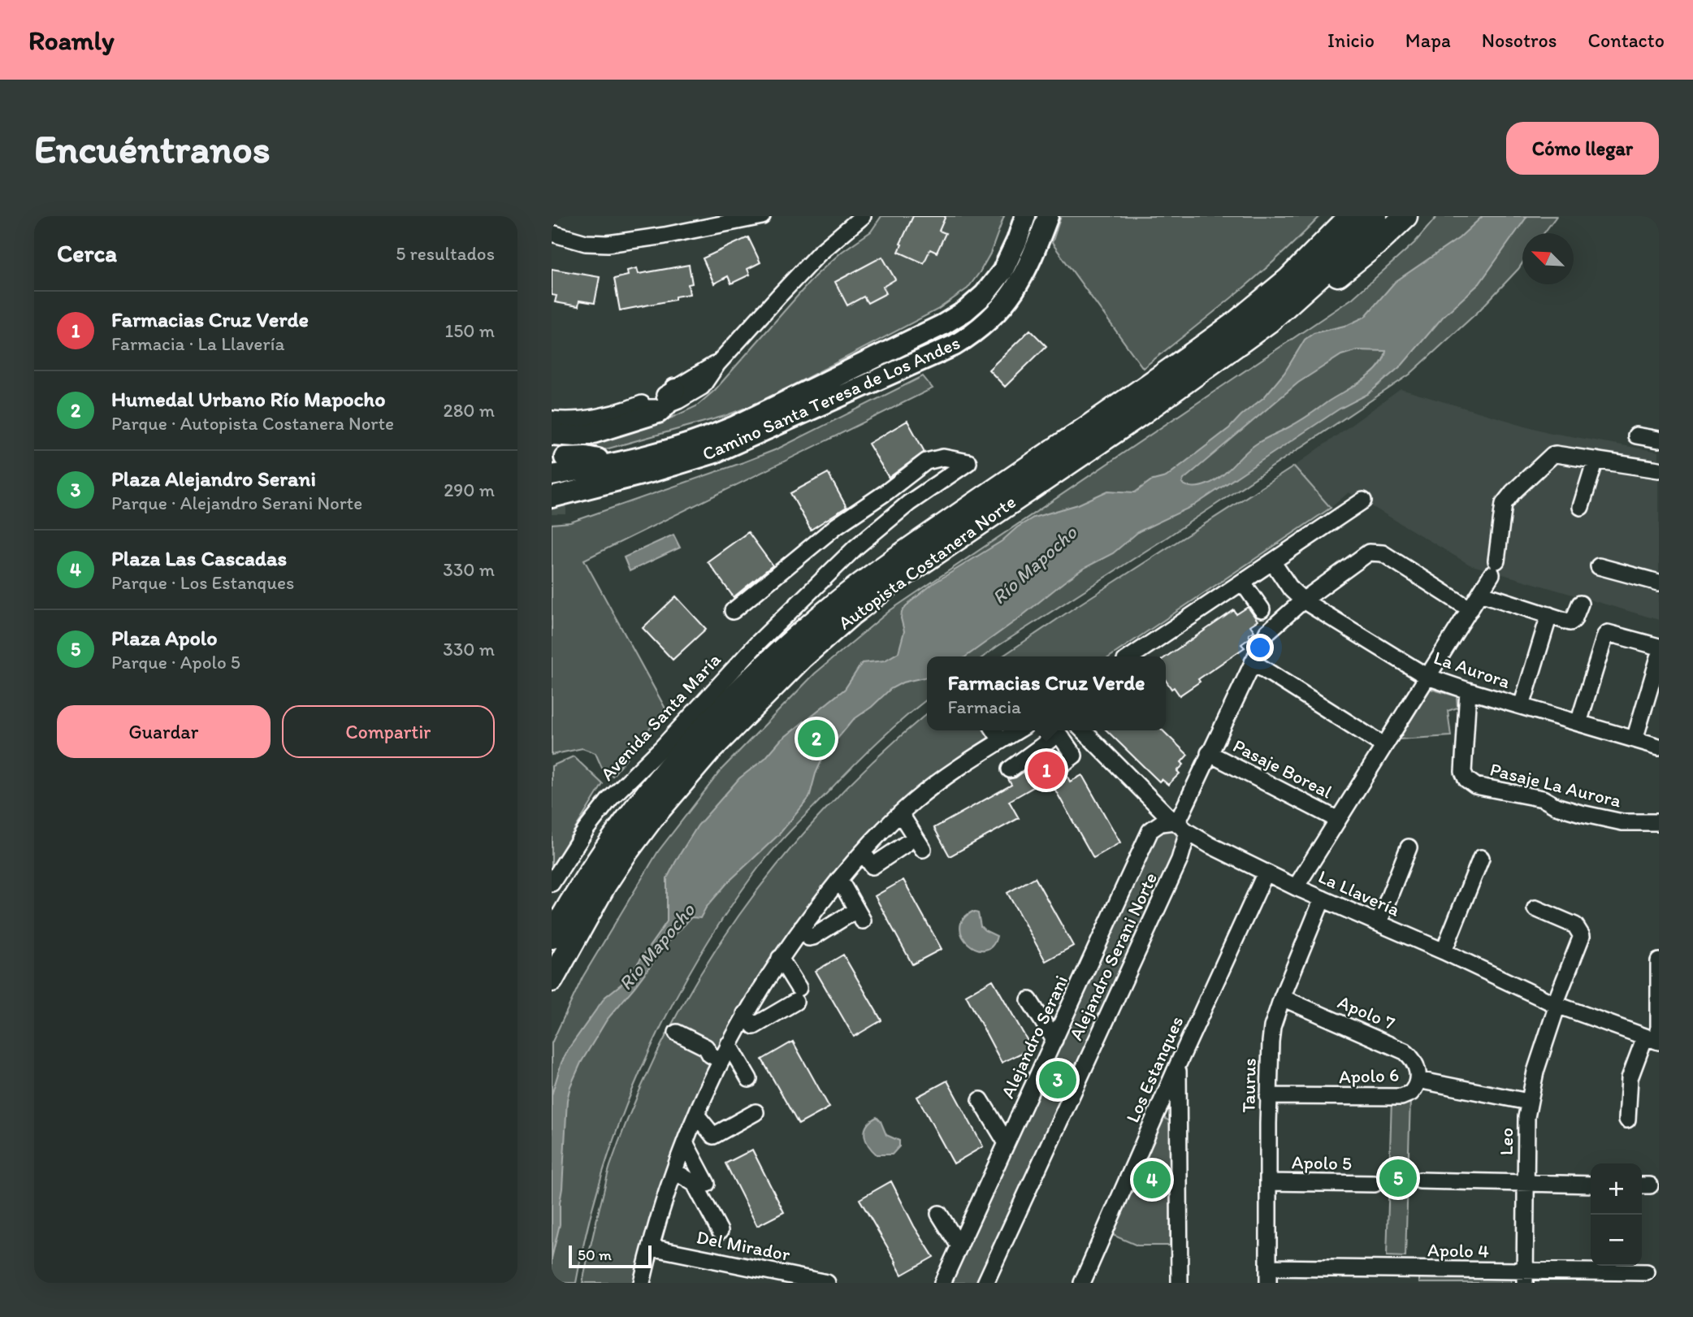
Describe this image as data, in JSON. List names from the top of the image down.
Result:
{
  "streets": {
    "highway": ["Autopista Costanera Norte"],
    "main road": ["Camino Santa Teresa de Los Andes"],
    "street": [
      "La Aurora",
      "Avenida Santa María",
      "Pasaje Boreal",
      "Pasaje La Aurora",
      "La Llavería",
      "Alejandro Serani Norte",
      "Apolo 7",
      "Alejandro Serani",
      "Los Estanques",
      "Apolo 6",
      "Taurus",
      "Leo",
      "Apolo 5",
      "Del Mirador",
      "Apolo 4"
    ]
  },
  "crossings": [
    ["La Aurora", "Pasaje La Aurora"],
    ["La Llavería", "Alejandro Serani Norte"],
    ["La Llavería", "Los Estanques"],
    ["La Llavería", "Taurus"],
    ["La Llavería", "Leo"],
    ["Apolo 7", "Apolo 6"],
    ["Apolo 7", "Taurus"],
    ["Apolo 6", "Taurus"],
    ["Apolo 6", "Leo"],
    ["Taurus", "Apolo 5"],
    ["Taurus", "Apolo 4"],
    ["Leo", "Apolo 4"]
  ],
  "water": ["Río Mapocho"],
  "scale_bar": "50 m",
  "north": "top left",
  "page": {
    "header": "Roamly",
    "nav": [
      "Inicio",
      "Mapa",
      "Nosotros",
      "Contacto"
    ],
    "buttons": [
      "Cómo llegar",
      ["Guardar", "Compartir"]
    ],
    "title": "Encuéntranos",
    "heading": ["Cerca", "5 resultados"],
    "list": [
      {
        "mark": "1",
        "name": "Farmacias Cruz Verde",
        "note": "Farmacia · La Llavería",
        "value": "150 m"
      },
      {
        "mark": "2",
        "name": "Humedal Urbano Río Mapocho",
        "note": "Parque · Autopista Costanera Norte",
        "value": "280 m"
      },
      {
        "mark": "3",
        "name": "Plaza Alejandro Serani",
        "note": "Parque · Alejandro Serani Norte",
        "value": "290 m"
      },
      {
        "mark": "4",
        "name": "Plaza Las Cascadas",
        "note": "Parque · Los Estanques",
        "value": "330 m"
      },
      {
        "mark": "5",
        "name": "Plaza Apolo",
        "note": "Parque · Apolo 5",
        "value": "330 m"
      }
    ],
    "popup": ["Farmacias Cruz Verde", "Farmacia"],
    "pins": [
      "2",
      "1",
      "3",
      "5",
      "4"
    ],
    "map_buttons": ["+", "−"],
    "scale": "50 m"
  }
}
